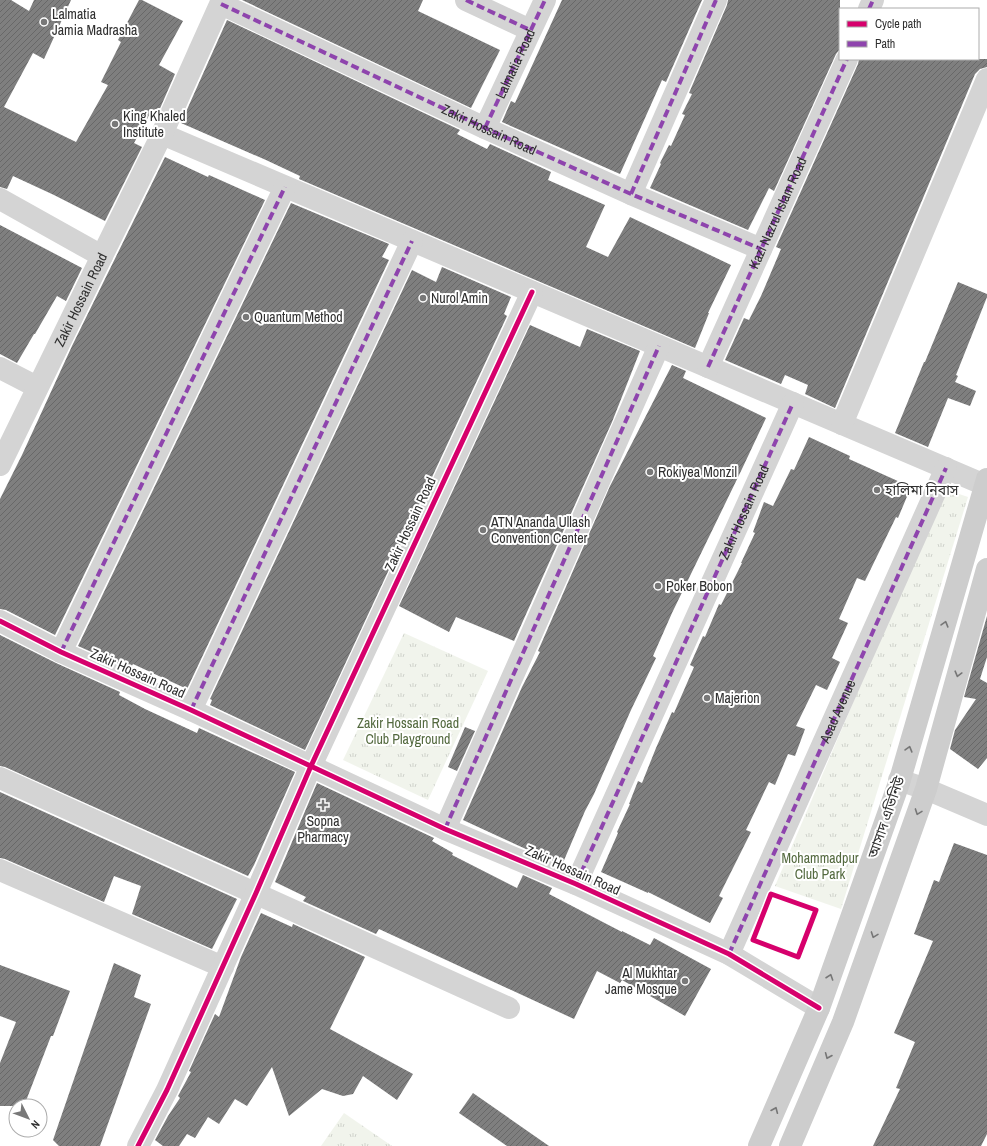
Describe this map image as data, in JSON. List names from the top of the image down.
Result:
{
  "streets": {
    "main road": ["আসাদ এভিনিউ"],
    "street": [
      "Lalmatia Road",
      "Zakir Hossain Road",
      "Kazi Nazrul Islam Road",
      "Asad Avenue"
    ]
  },
  "crossings": [
    ["Lalmatia Road", "Zakir Hossain Road"],
    ["Zakir Hossain Road", "Kazi Nazrul Islam Road"],
    ["Zakir Hossain Road", "Asad Avenue"],
    ["Zakir Hossain Road", "আসাদ এভিনিউ"]
  ],
  "parks": ["Zakir Hossain Road Club Playground", "Mohammadpur Club Park"],
  "places": {
    "other": [
      "Lalmatia Jamia Madrasha",
      "King Khaled Institute",
      "Nurol Amin",
      "Quantum Method",
      "Rokiyea Monzil",
      "হালিমা নিবাস",
      "ATN Ananda Ullash Convention Center",
      "Poker Bobon",
      "Majerion",
      "Al Mukhtar Jame Mosque"
    ],
    "health": ["Sopna Pharmacy"]
  },
  "legend": ["Cycle path", "Path"],
  "north": "bottom right"
}
